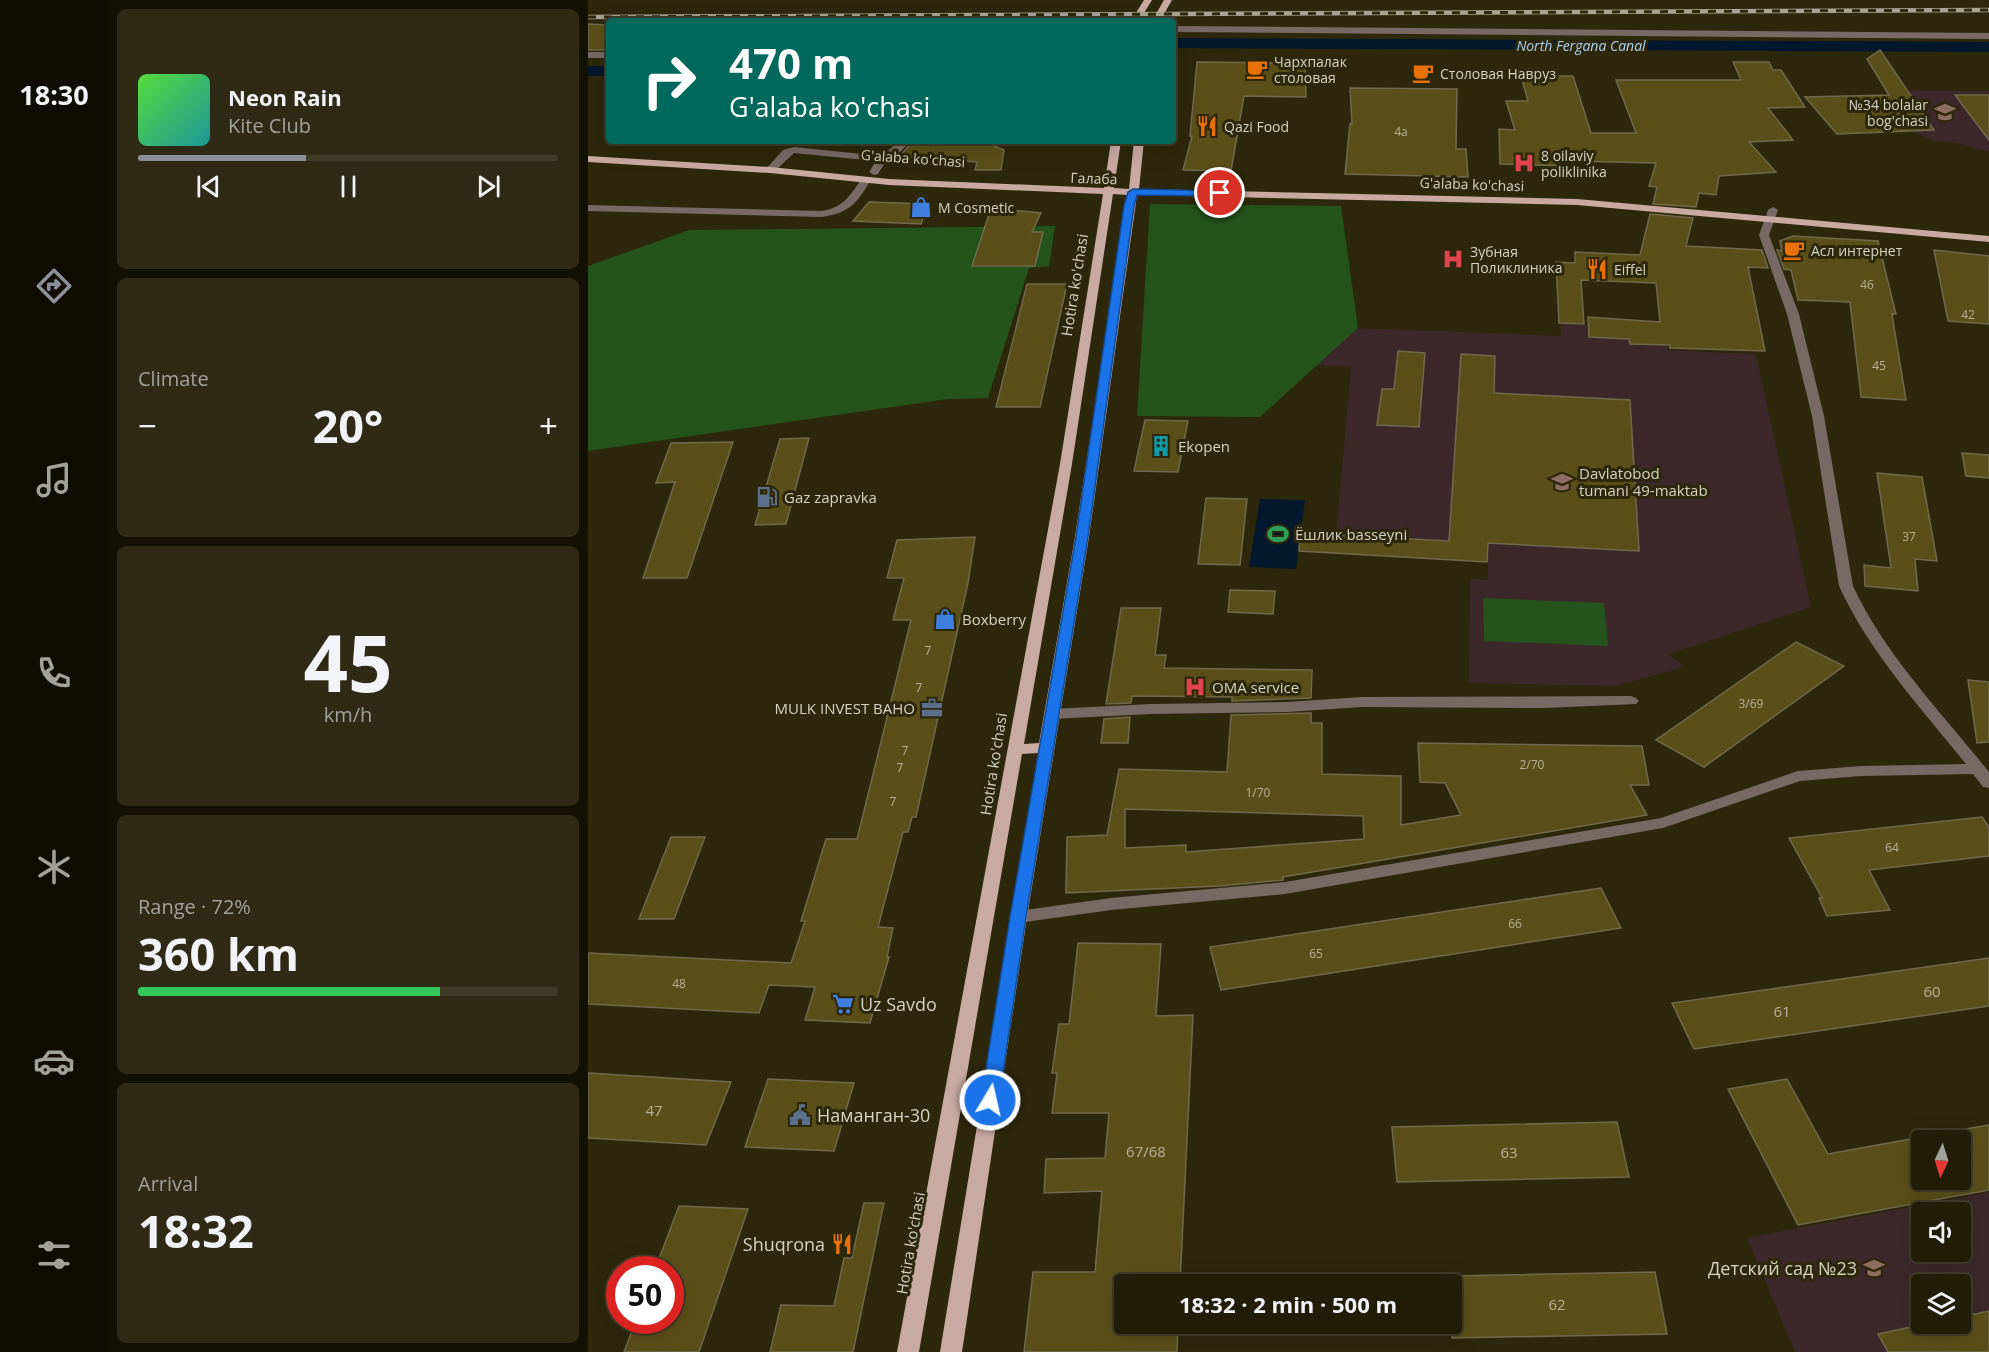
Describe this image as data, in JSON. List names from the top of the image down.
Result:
{
  "streets": {
    "main road": ["G'alaba ko'chasi", "Галаба", "Hotira ko'chasi"]
  },
  "crossings": [
    ["G'alaba ko'chasi", "Галаба"],
    ["Галаба", "Hotira ko'chasi"]
  ],
  "water": ["North Fergana Canal"],
  "places": {
    "cafe": ["Чархпалак столовая", "Столовая Навруз", "Асл интернет"],
    "school or university": ["№34 bolalar bog'chasi", "Davlatobod tumani 49-maktab", "Детский сад №23"],
    "restaurant": ["Qazi Food", "Eiffel", "Shuqrona"],
    "hospital": ["8 oilaviy poliklinika", "Зубная Поликлиника", "OMA service"],
    "shop": ["M Cosmetic", "Boxberry"],
    "building": ["Ekopen"],
    "fuel station": ["Gaz zapravka"],
    "sports": ["Ёшлик basseyni"],
    "office": ["MULK INVEST BAHO"],
    "supermarket": ["Uz Savdo"],
    "public building": ["Наманган-30"]
  },
  "house_numbers": [
    "4a",
    "46",
    "42",
    "45",
    "37",
    "7",
    "7",
    "3/69",
    "7",
    "2/70",
    "7",
    "1/70",
    "7",
    "64",
    "66",
    "65",
    "48",
    "60",
    "61",
    "47",
    "67/68",
    "63",
    "62"
  ],
  "north": "bottom",
  "page": {
    "tabs": "18:30",
    "turn": ["470 m", "G'alaba ko'chasi"],
    "song": ["Neon Rain", "Kite Club"],
    "tile": [
      "Climate",
      ["45", "km/h"],
      ["Range · 72%", "360 km"],
      ["Arrival", "18:32"]
    ],
    "heat": ["−", "20°", "+"],
    "limit": "50",
    "trip": "18:32 · 2 min · 500 m"
  }
}
